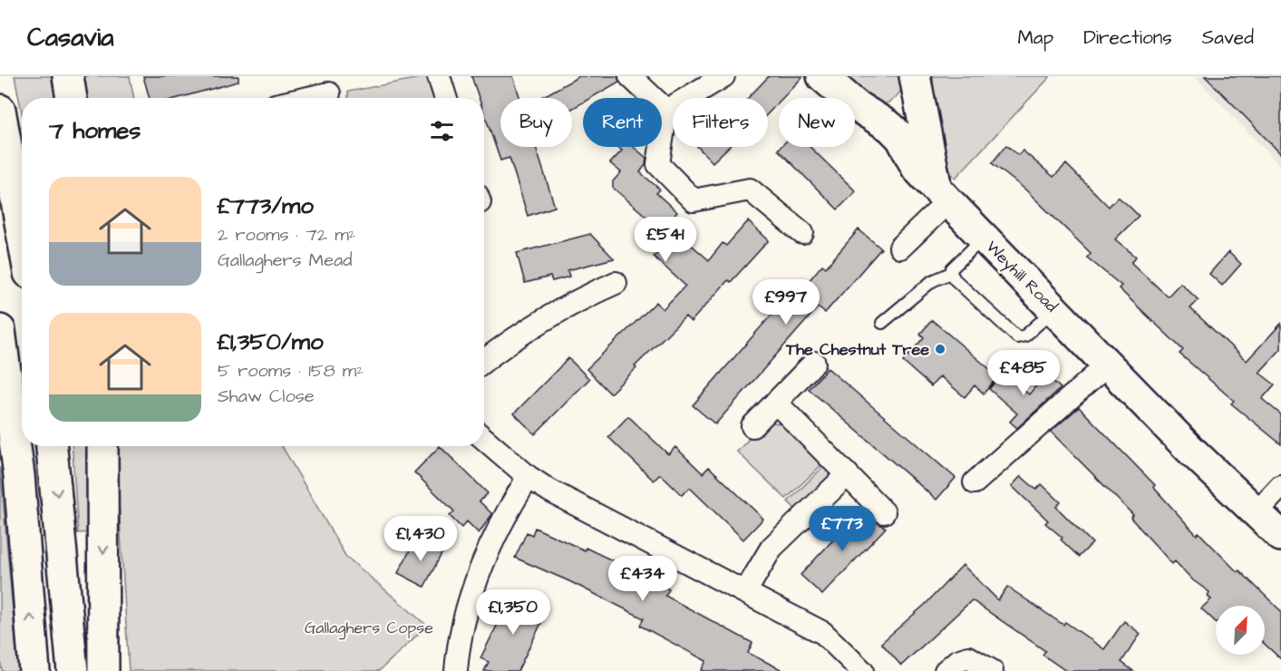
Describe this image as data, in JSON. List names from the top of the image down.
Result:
{
  "streets": {
    "main road": ["Weyhill Road"]
  },
  "parks": ["Gallaghers Copse"],
  "places": ["The Chestnut Tree"],
  "north": "top right",
  "page": {
    "header": "Casavia",
    "nav": ["Map", "Directions", "Saved"],
    "chip": [
      "Buy",
      "Rent",
      "Filters",
      "New"
    ],
    "heading": "7 homes",
    "list": [
      {
        "name": "£773/mo",
        "note": "2 rooms · 72 m² · Gallaghers Mead"
      },
      {
        "name": "£1,350/mo",
        "note": "5 rooms · 158 m² · Shaw Close"
      }
    ],
    "price": [
      "£541",
      "£997",
      "£485",
      "£773",
      "£1,430",
      "£434",
      "£1,350"
    ]
  }
}
